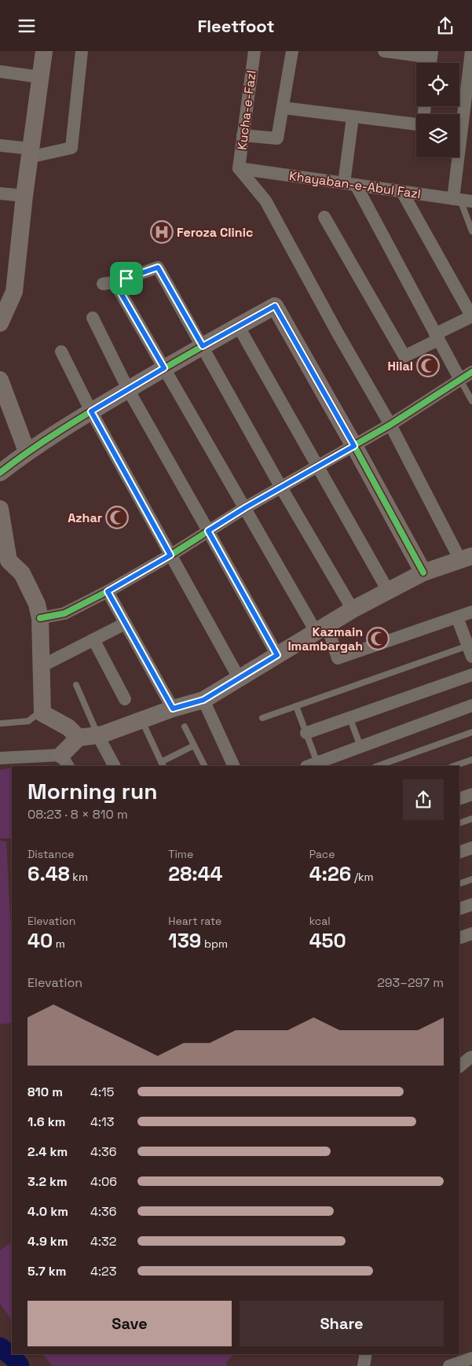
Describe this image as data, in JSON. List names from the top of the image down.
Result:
{
  "streets": {
    "street": ["Kucha-e-Fazl", "Khayaban-e-Abul Fazl"]
  },
  "crossings": [
    ["Kucha-e-Fazl", "Khayaban-e-Abul Fazl"]
  ],
  "places": {
    "hospital": ["Feroza Clinic"],
    "mosque": ["Hilal", "Azhar", "Kazmain Imambargah"]
  },
  "page": {
    "header": "Fleetfoot",
    "heading": ["Morning run", "08:23 · 8 × 810 m"],
    "stats": [
      ["Distance", "6.48 km"],
      ["Time", "28:44"],
      ["Pace", "4:26 /km"],
      ["Elevation", "40 m"],
      ["Heart rate", "139 bpm"],
      ["kcal", "450"]
    ],
    "chart": ["Elevation", "293–297 m"],
    "list": [
      {
        "name": "810 m",
        "note": "4:15"
      },
      {
        "name": "1.6 km",
        "note": "4:13"
      },
      {
        "name": "2.4 km",
        "note": "4:36"
      },
      {
        "name": "3.2 km",
        "note": "4:06"
      },
      {
        "name": "4.0 km",
        "note": "4:36"
      },
      {
        "name": "4.9 km",
        "note": "4:32"
      },
      {
        "name": "5.7 km",
        "note": "4:23"
      }
    ],
    "buttons": ["Save", "Share"]
  }
}
